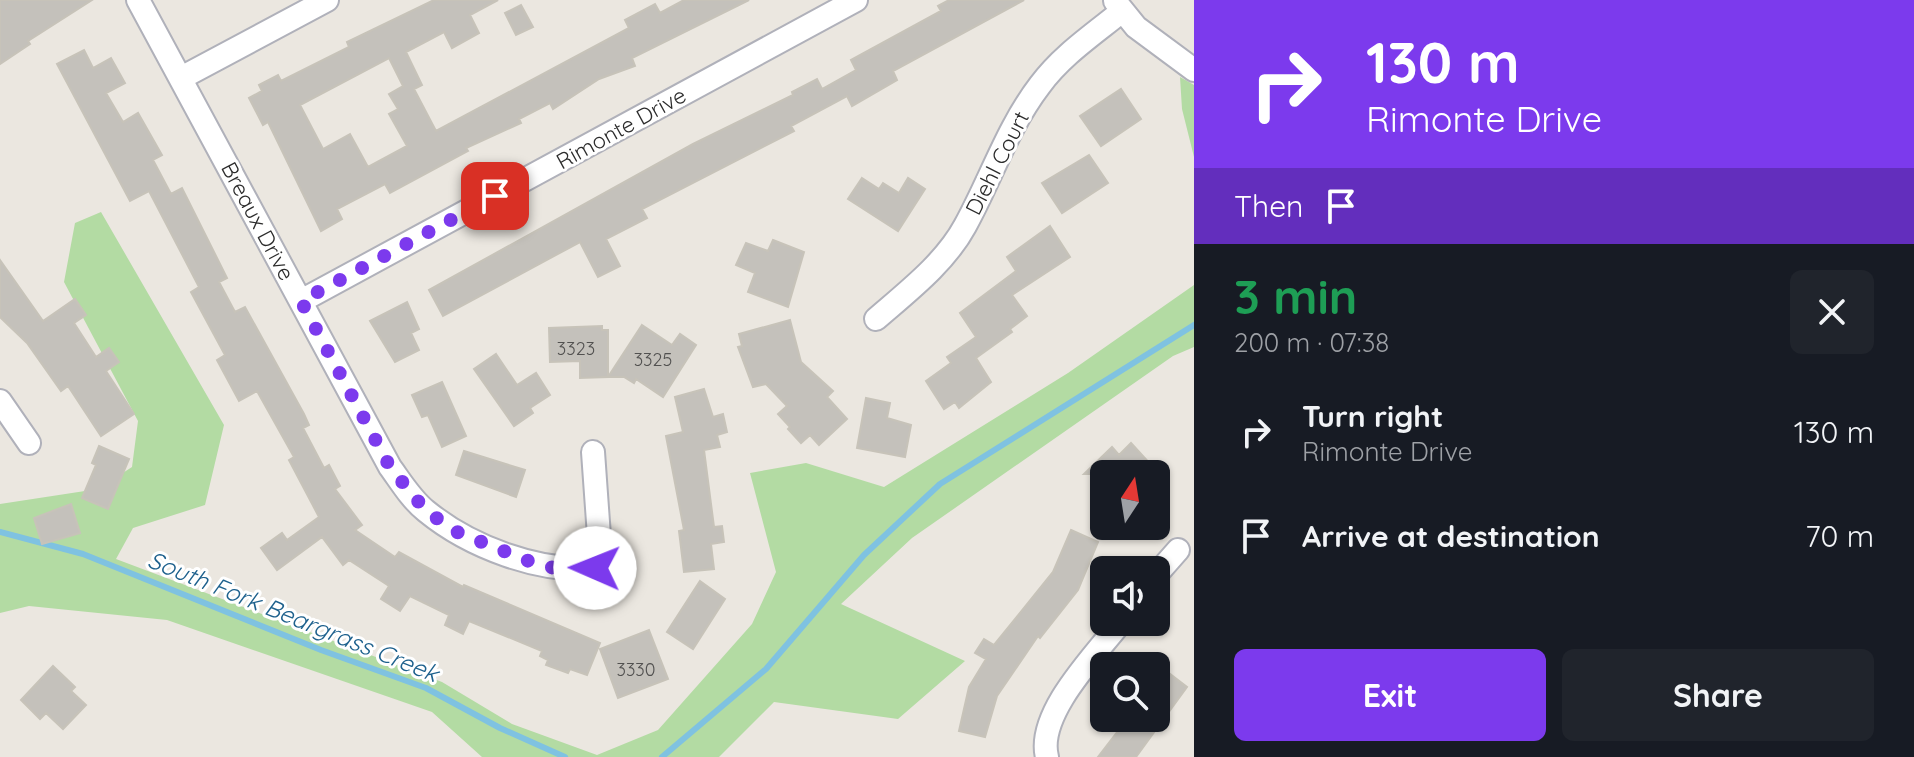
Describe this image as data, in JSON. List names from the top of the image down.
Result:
{
  "streets": {
    "street": ["Rimonte Drive", "Diehl Court", "Breaux Drive"]
  },
  "crossings": [
    ["Rimonte Drive", "Breaux Drive"]
  ],
  "water": ["South Fork Beargrass Creek"],
  "house_numbers": ["3323", "3325", "3330"],
  "north": "top",
  "page": {
    "turn": ["130 m", "Rimonte Drive"],
    "then": "Then",
    "heading": ["3 min", "200 m · 07:38"],
    "list": [
      {
        "name": "Turn right",
        "note": "Rimonte Drive",
        "value": "130 m"
      },
      {
        "name": "Arrive at destination",
        "value": "70 m"
      }
    ],
    "buttons": ["Exit", "Share"]
  }
}
